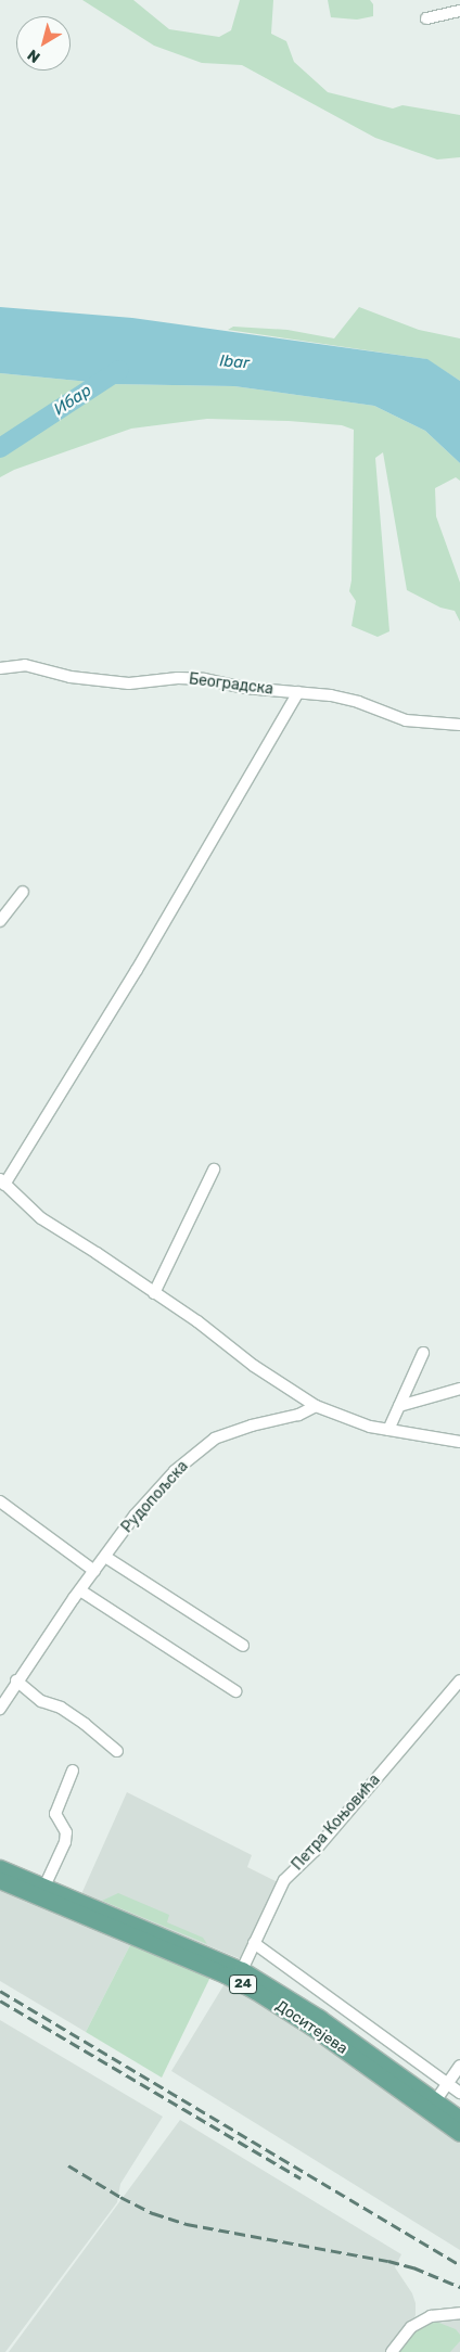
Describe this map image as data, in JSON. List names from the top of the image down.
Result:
{
  "streets": {
    "main road": ["24", "Доситејева"],
    "street": ["Београдска", "Рудопољска", "Петра Коњовића"]
  },
  "crossings": [
    ["Петра Коњовића", "Доситејева"]
  ],
  "water": ["Ibar", "Ибар"],
  "north": "bottom left"
}
